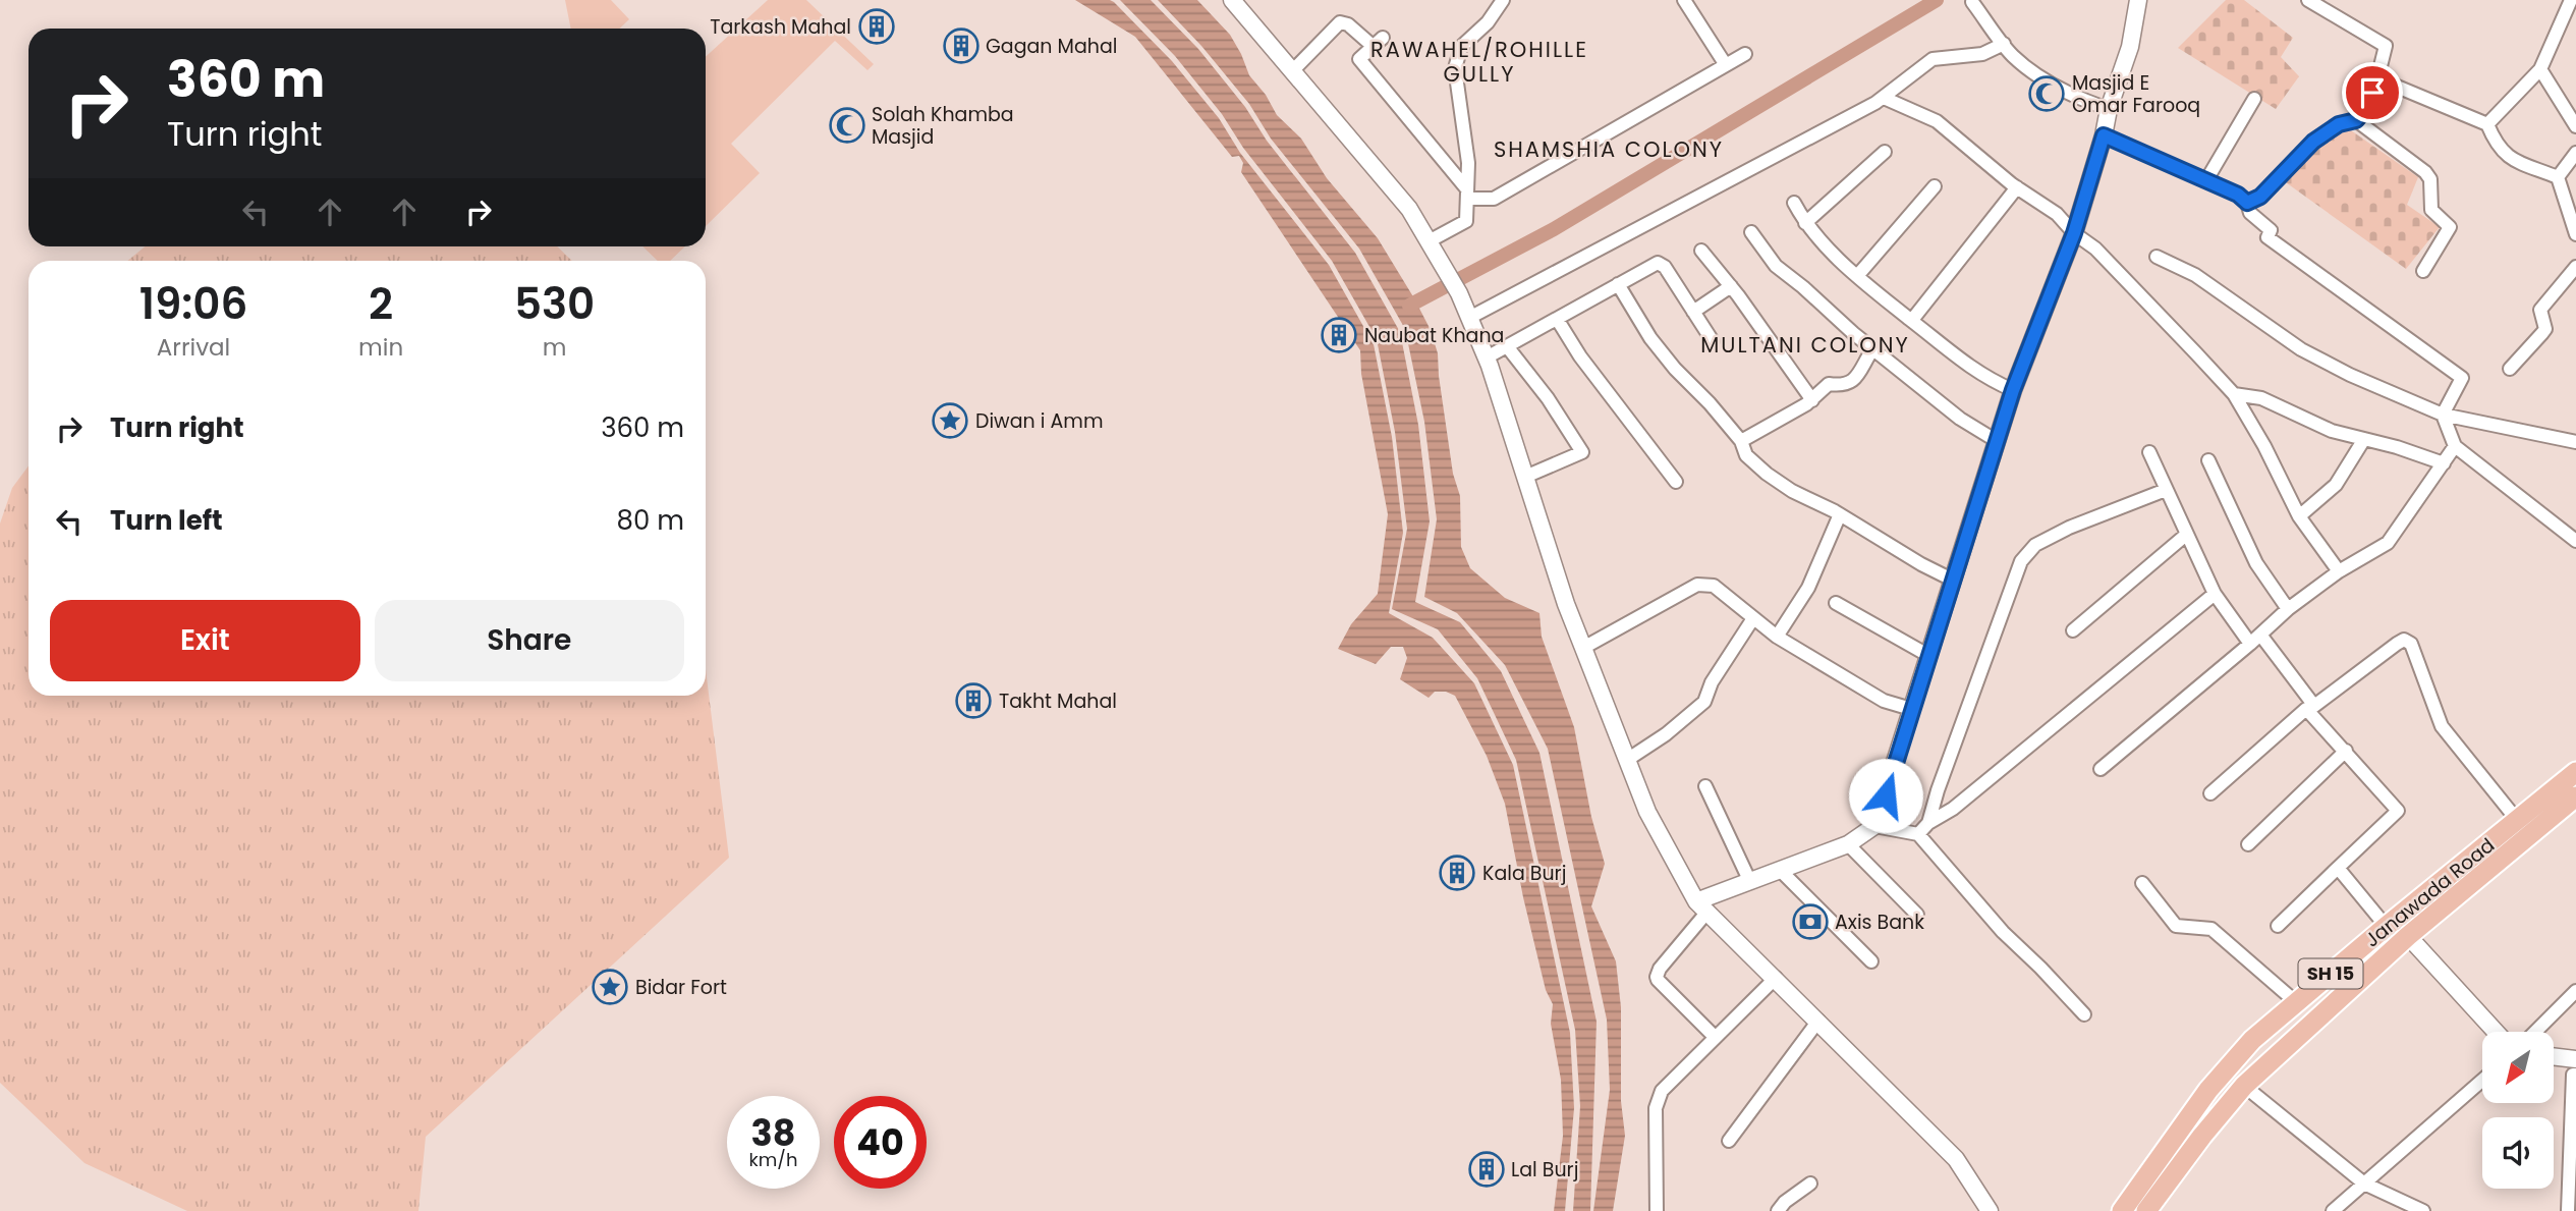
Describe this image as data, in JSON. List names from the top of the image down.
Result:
{
  "streets": {
    "main road": ["Janawada Road", "SH 15"]
  },
  "districts": ["RAWAHEL/ROHILLE GULLY", "SHAMSHIA COLONY", "MULTANI COLONY"],
  "places": {
    "building": [
      "Tarkash Mahal",
      "Gagan Mahal",
      "Naubat Khana",
      "Takht Mahal",
      "Kala Burj",
      "Lal Burj"
    ],
    "mosque": ["Masjid E Omar Farooq", "Solah Khamba Masjid"],
    "place": ["Diwan i Amm", "Bidar Fort"],
    "bank": ["Axis Bank"]
  },
  "north": "bottom left",
  "page": {
    "turn": ["360 m", "Turn right"],
    "eta": [
      "19:06",
      "Arrival",
      "2",
      "min",
      "530",
      "m"
    ],
    "list": [
      {
        "name": "Turn right",
        "value": "360 m"
      },
      {
        "name": "Turn left",
        "value": "80 m"
      }
    ],
    "buttons": ["Exit", "Share"],
    "speed": "38 km/h",
    "limit": "40"
  }
}
